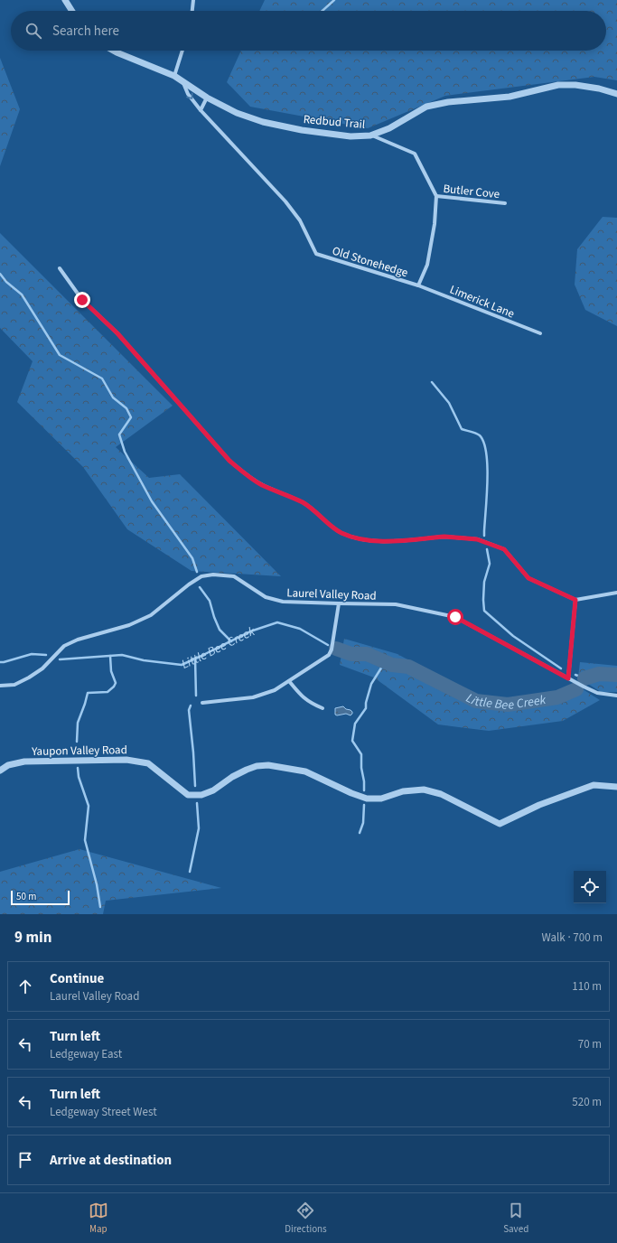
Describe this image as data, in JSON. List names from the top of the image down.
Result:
{
  "streets": {
    "street": [
      "Redbud Trail",
      "Butler Cove",
      "Old Stonehedge",
      "Limerick Lane",
      "Laurel Valley Road",
      "Yaupon Valley Road"
    ]
  },
  "crossings": [
    ["Redbud Trail", "Old Stonehedge"],
    ["Butler Cove", "Old Stonehedge"],
    ["Old Stonehedge", "Limerick Lane"]
  ],
  "water": ["Little Bee Creek"],
  "scale_bar": "50 m",
  "page": {
    "search": "Search here",
    "scale": "50 m",
    "heading": ["9 min", "Walk · 700 m"],
    "list": [
      ["Continue", "Laurel Valley Road", "110 m"],
      ["Turn left", "Ledgeway East", "70 m"],
      ["Turn left", "Ledgeway Street West", "520 m"],
      "Arrive at destination"
    ],
    "nav": ["Map", "Directions", "Saved"]
  }
}
